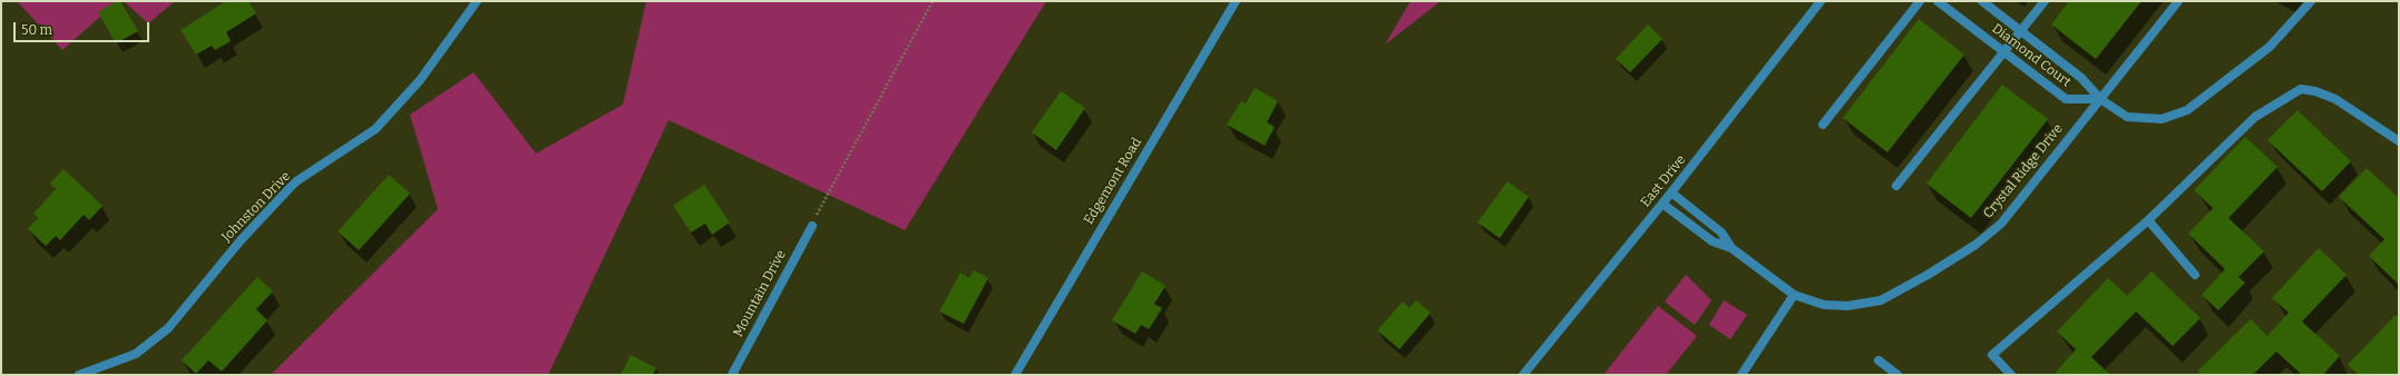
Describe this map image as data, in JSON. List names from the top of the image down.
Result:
{
  "streets": {
    "street": [
      "Diamond Court",
      "Crystal Ridge Drive",
      "Edgemont Road",
      "East Drive",
      "Johnston Drive",
      "Mountain Drive"
    ]
  },
  "crossings": [
    ["Diamond Court", "Crystal Ridge Drive"],
    ["Crystal Ridge Drive", "East Drive"]
  ],
  "scale_bar": "50 m"
}
